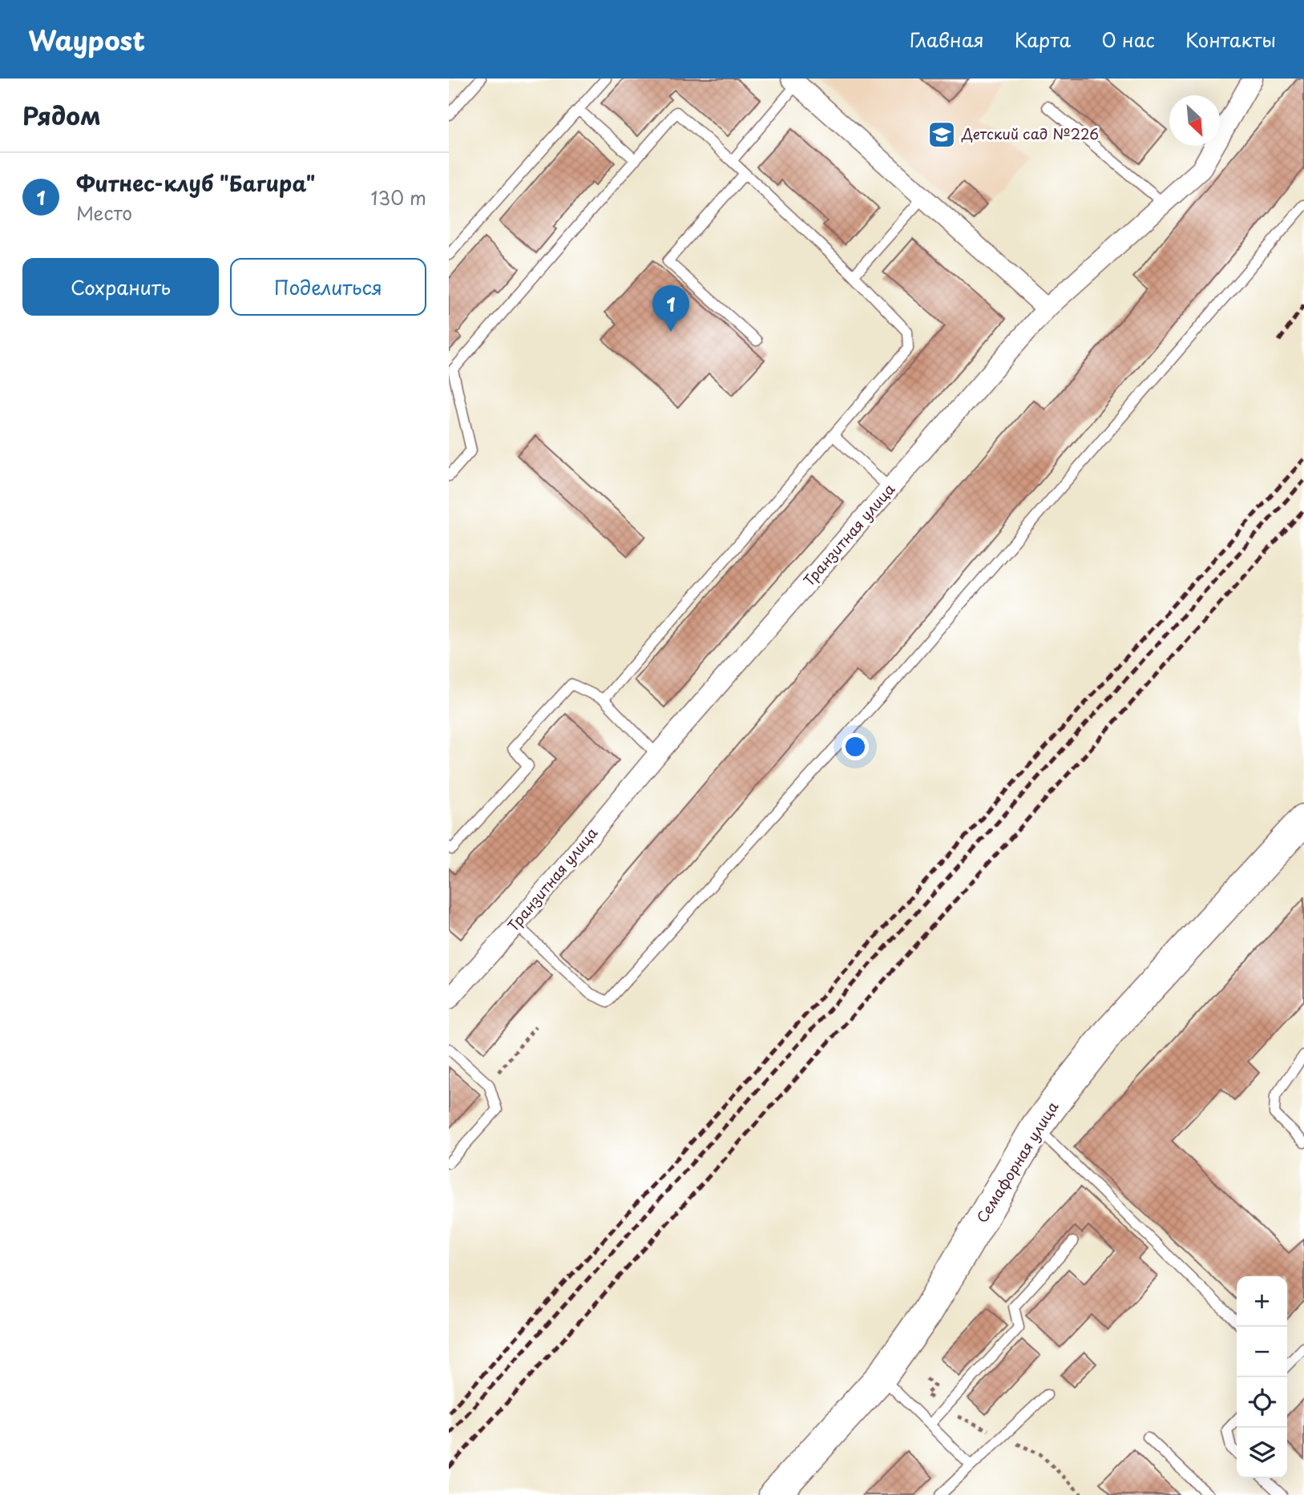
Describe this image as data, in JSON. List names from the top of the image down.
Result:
{
  "streets": {
    "highway": ["Семафорная улица"],
    "street": ["Транзитная улица"]
  },
  "places": {
    "school or university": ["Детский сад №226"]
  },
  "north": "bottom right",
  "page": {
    "header": "Waypost",
    "nav": [
      "Главная",
      "Карта",
      "О нас",
      "Контакты"
    ],
    "heading": "Рядом",
    "list": [
      {
        "mark": "1",
        "name": "Фитнес-клуб \"Багира\"",
        "note": "Место",
        "value": "130 m"
      }
    ],
    "buttons": ["Сохранить", "Поделиться"],
    "pins": "1",
    "map_buttons": ["+", "−"]
  }
}
